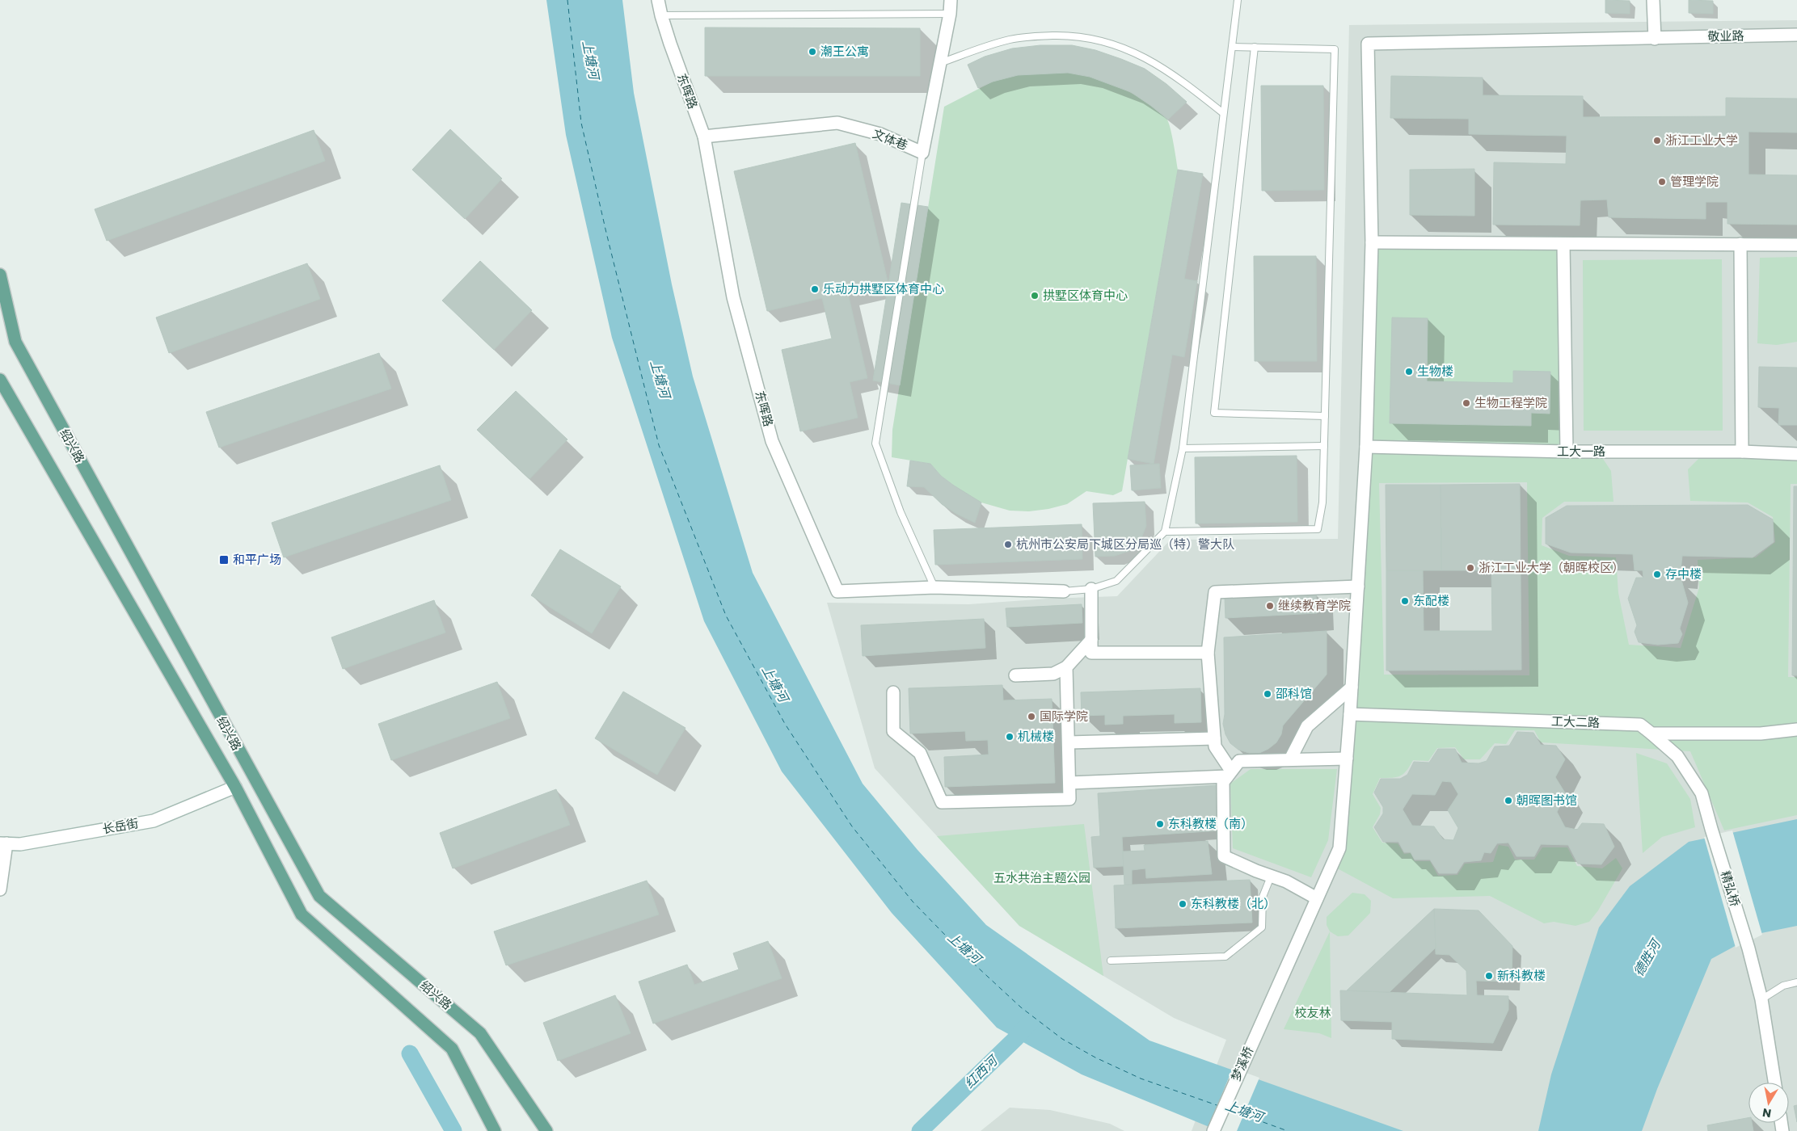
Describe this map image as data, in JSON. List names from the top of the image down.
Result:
{
  "streets": {
    "main road": ["绍兴路"],
    "street": [
      "敬业路",
      "东晖路",
      "文体巷",
      "工大一路",
      "工大二路",
      "长岳街",
      "精弘桥",
      "梦溪桥"
    ]
  },
  "crossings": [
    ["敬业路", "梦溪桥"],
    ["东晖路", "文体巷"],
    ["绍兴路", "长岳街"],
    ["工大一路", "梦溪桥"],
    ["工大二路", "精弘桥"],
    ["工大二路", "梦溪桥"]
  ],
  "water": ["上塘河", "德胜河", "红西河"],
  "parks": ["五水共治主题公园", "校友林"],
  "places": {
    "other": [
      "潮王公寓",
      "浙江工业大学",
      "管理学院",
      "乐动力拱墅区体育中心",
      "拱墅区体育中心",
      "生物楼",
      "生物工程学院",
      "杭州市公安局下城区分局巡（特）警大队",
      "浙江工业大学（朝晖校区）",
      "存中楼",
      "东配楼",
      "继续教育学院",
      "邵科馆",
      "国际学院",
      "机械楼",
      "朝晖图书馆",
      "东科教楼（南）",
      "东科教楼（北）",
      "新科教楼"
    ],
    "transit": ["和平广场"]
  },
  "north": "bottom"
}
